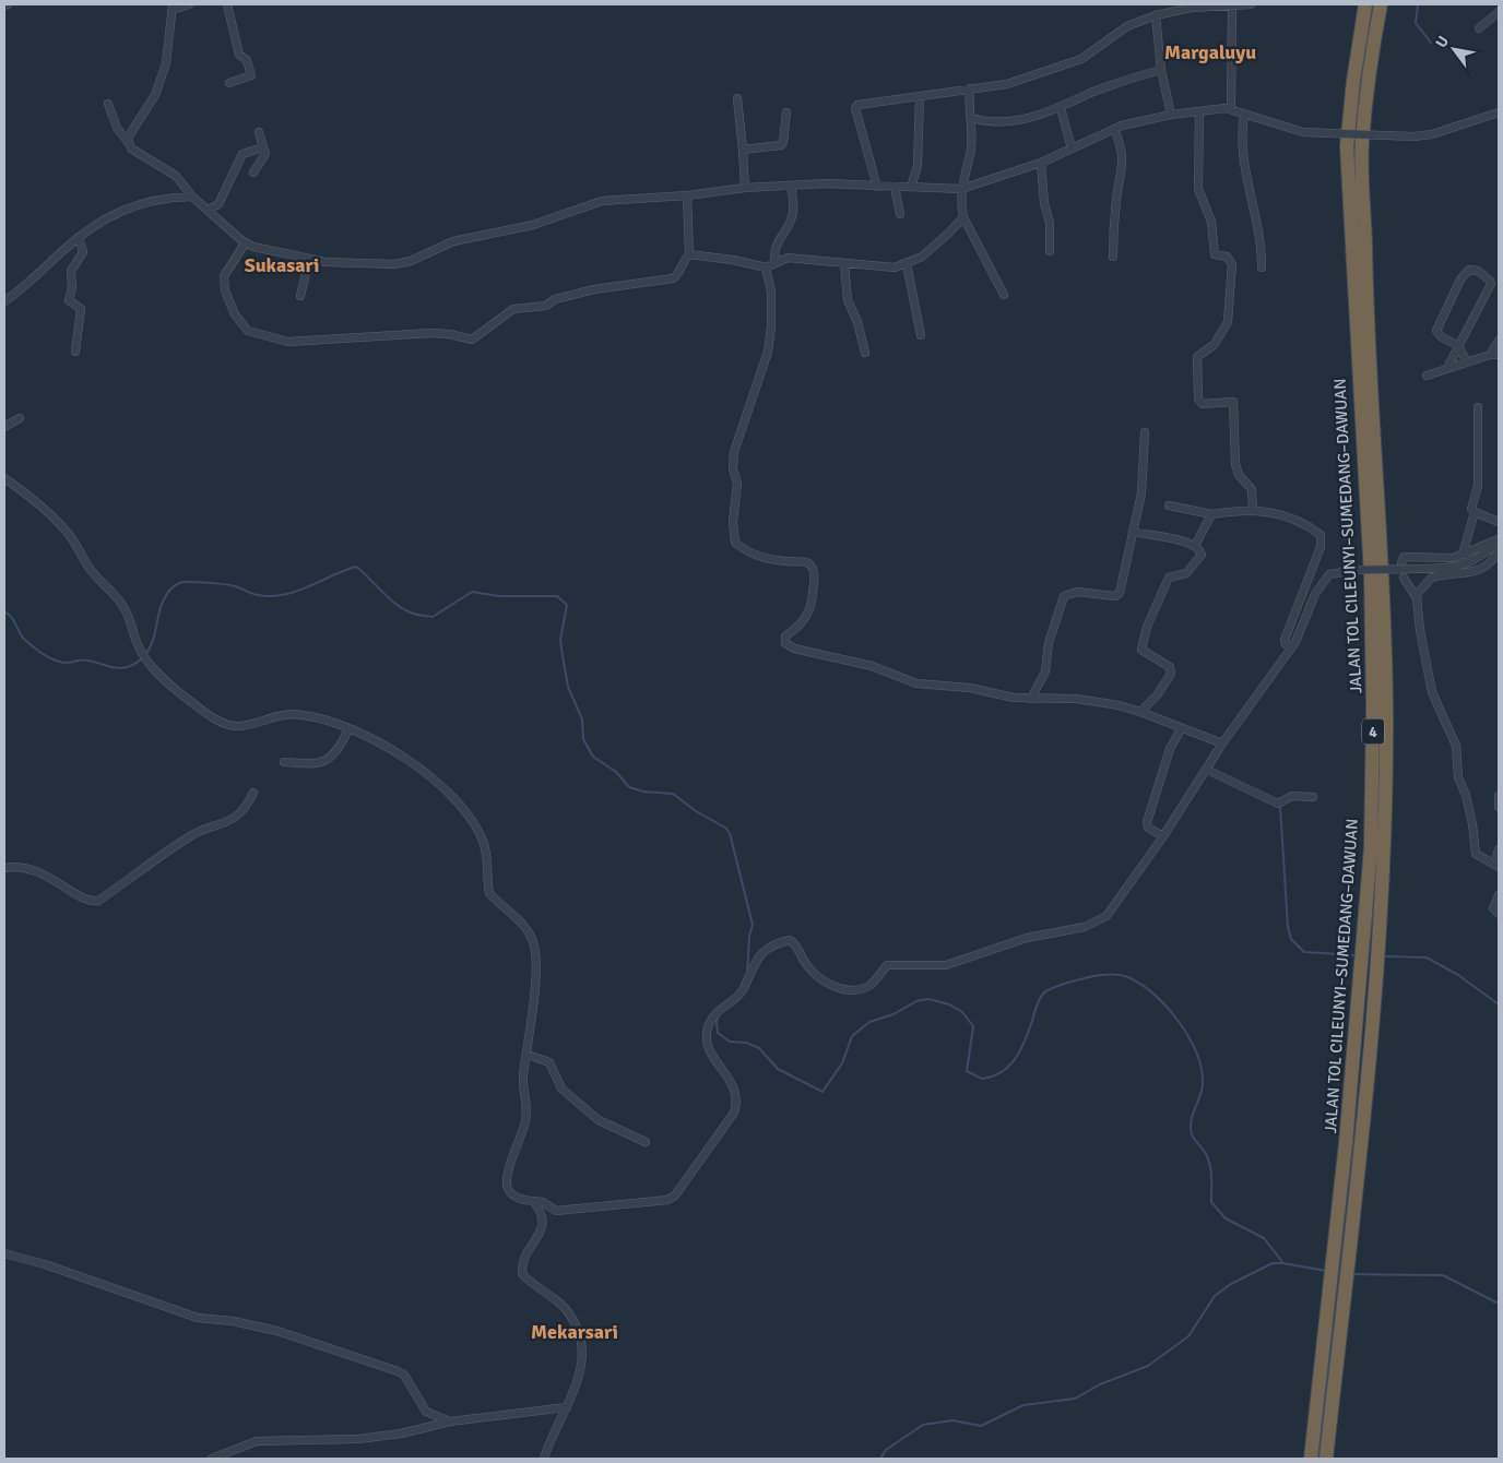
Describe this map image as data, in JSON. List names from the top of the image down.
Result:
{
  "streets": {
    "highway": ["JALAN TOL CILEUNYI–SUMEDANG–DAWUAN", "4"]
  },
  "districts": ["Margaluyu", "Sukasari", "Mekarsari"],
  "north": "top left"
}
